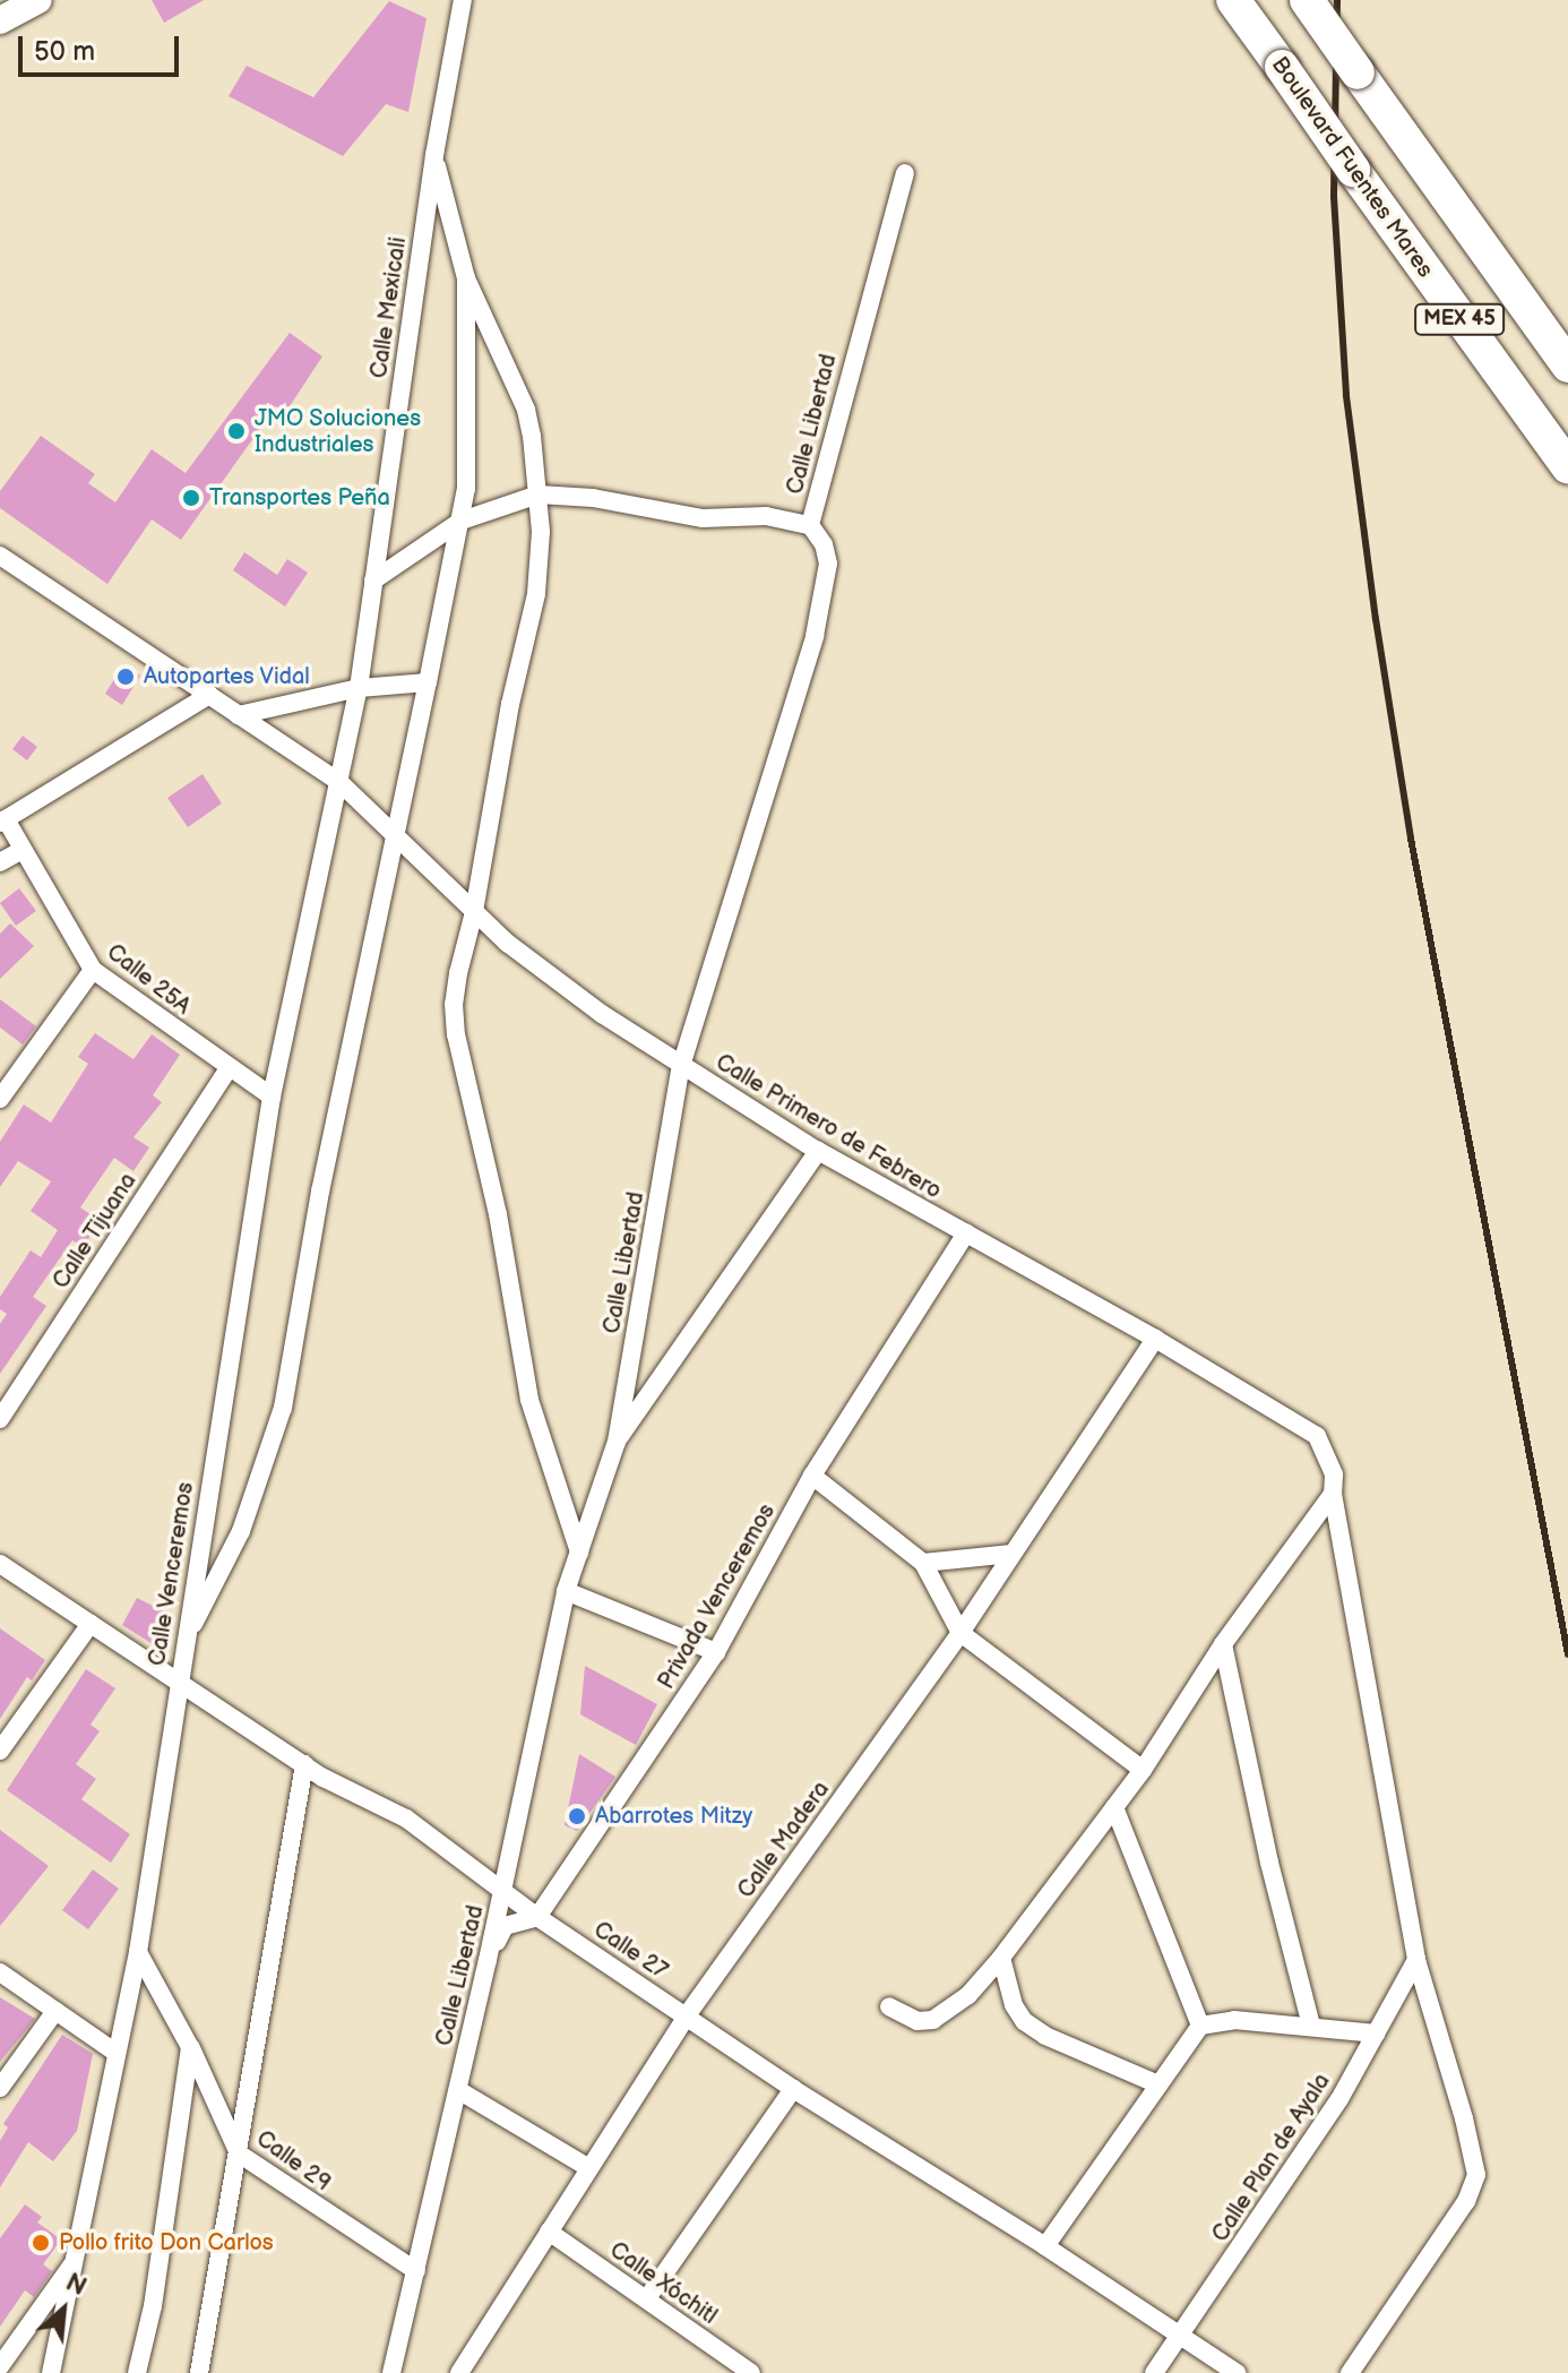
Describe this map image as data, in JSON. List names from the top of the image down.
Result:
{
  "streets": {
    "highway": ["Boulevard Fuentes Mares", "MEX 45"],
    "street": [
      "Calle Mexicali",
      "Calle Libertad",
      "Calle 25A",
      "Calle Primero de Febrero",
      "Calle Tijuana",
      "Calle Venceremos",
      "Privada Venceremos",
      "Calle Madera",
      "Calle 27",
      "Calle Plan de Ayala",
      "Calle 29",
      "Calle Xóchitl"
    ]
  },
  "crossings": [
    ["Calle Mexicali", "Calle Primero de Febrero"],
    ["Calle Mexicali", "Calle Venceremos"],
    ["Calle Libertad", "Calle Primero de Febrero"],
    ["Calle Libertad", "Privada Venceremos"],
    ["Calle Libertad", "Calle 27"],
    ["Calle Libertad", "Calle 29"],
    ["Calle 25A", "Calle Tijuana"],
    ["Calle 25A", "Calle Venceremos"],
    ["Calle Primero de Febrero", "Calle Venceremos"],
    ["Calle Primero de Febrero", "Privada Venceremos"],
    ["Calle Primero de Febrero", "Calle Madera"],
    ["Calle Venceremos", "Calle 27"],
    ["Calle Venceremos", "Calle 29"],
    ["Privada Venceremos", "Calle 27"],
    ["Calle Madera", "Calle 27"],
    ["Calle Madera", "Calle Xóchitl"],
    ["Calle 27", "Calle Plan de Ayala"]
  ],
  "places": [
    "JMO Soluciones Industriales",
    "Transportes Peña",
    "Autopartes Vidal",
    "Abarrotes Mitzy",
    "Pollo frito Don Carlos"
  ],
  "scale_bar": "50 m",
  "north": "top right"
}
